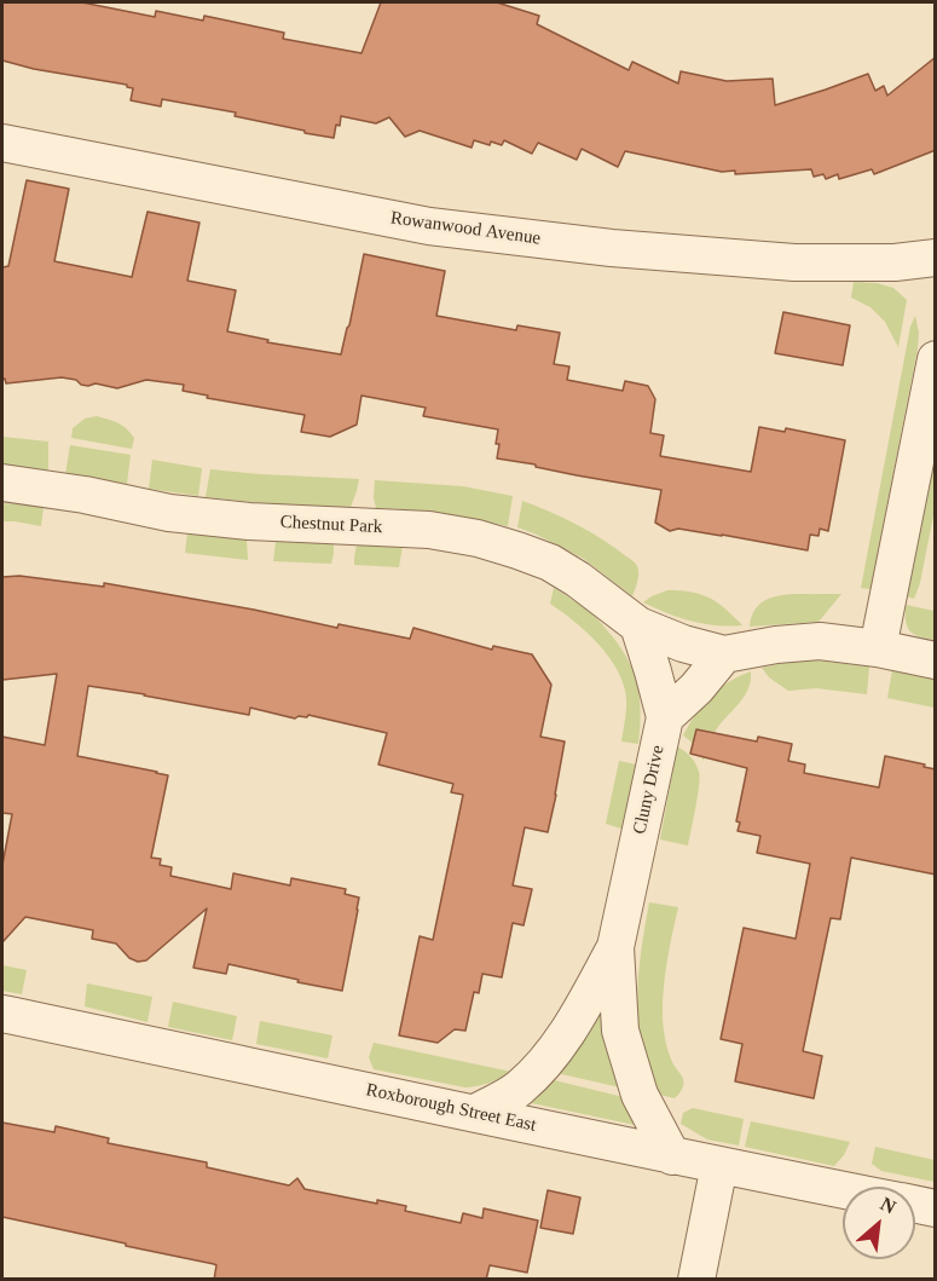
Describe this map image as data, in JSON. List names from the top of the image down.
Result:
{
  "streets": {
    "street": [
      "Rowanwood Avenue",
      "Chestnut Park",
      "Cluny Drive",
      "Roxborough Street East"
    ]
  },
  "crossings": [
    ["Cluny Drive", "Roxborough Street East"]
  ],
  "north": "top right"
}
